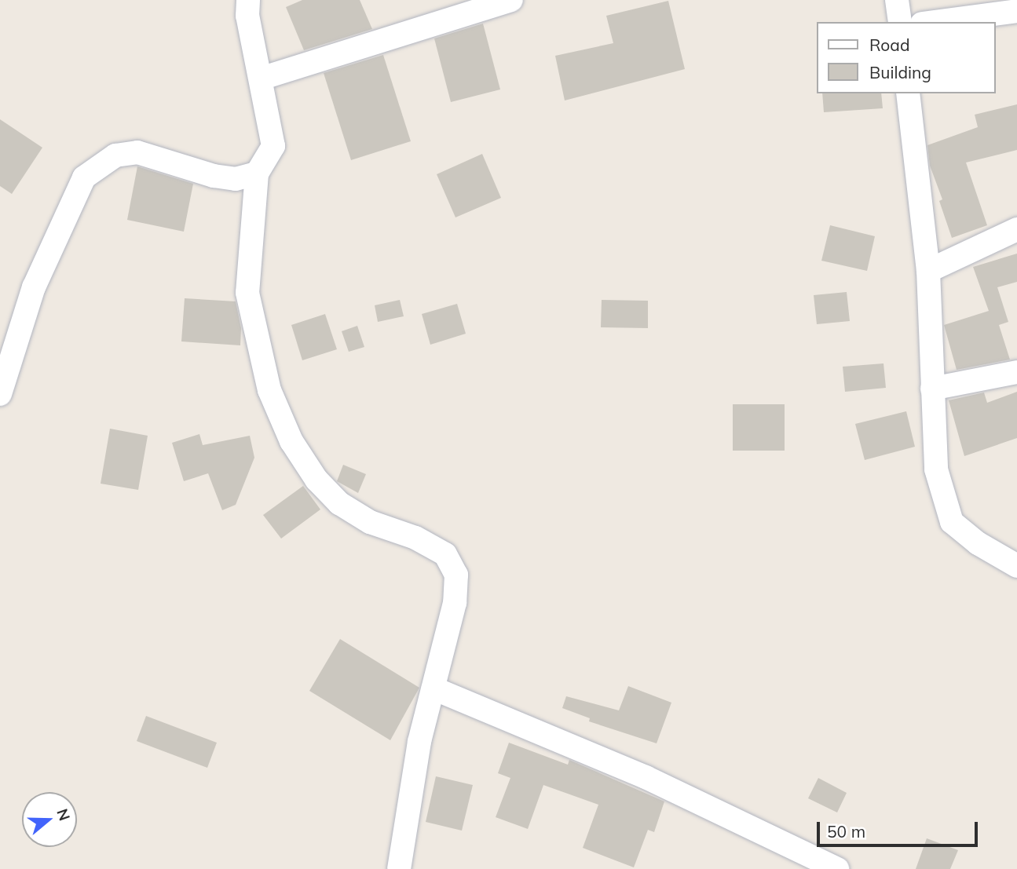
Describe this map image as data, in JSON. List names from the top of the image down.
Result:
{
  "legend": ["Road", "Building"],
  "scale_bar": "50 m",
  "north": "right"
}
